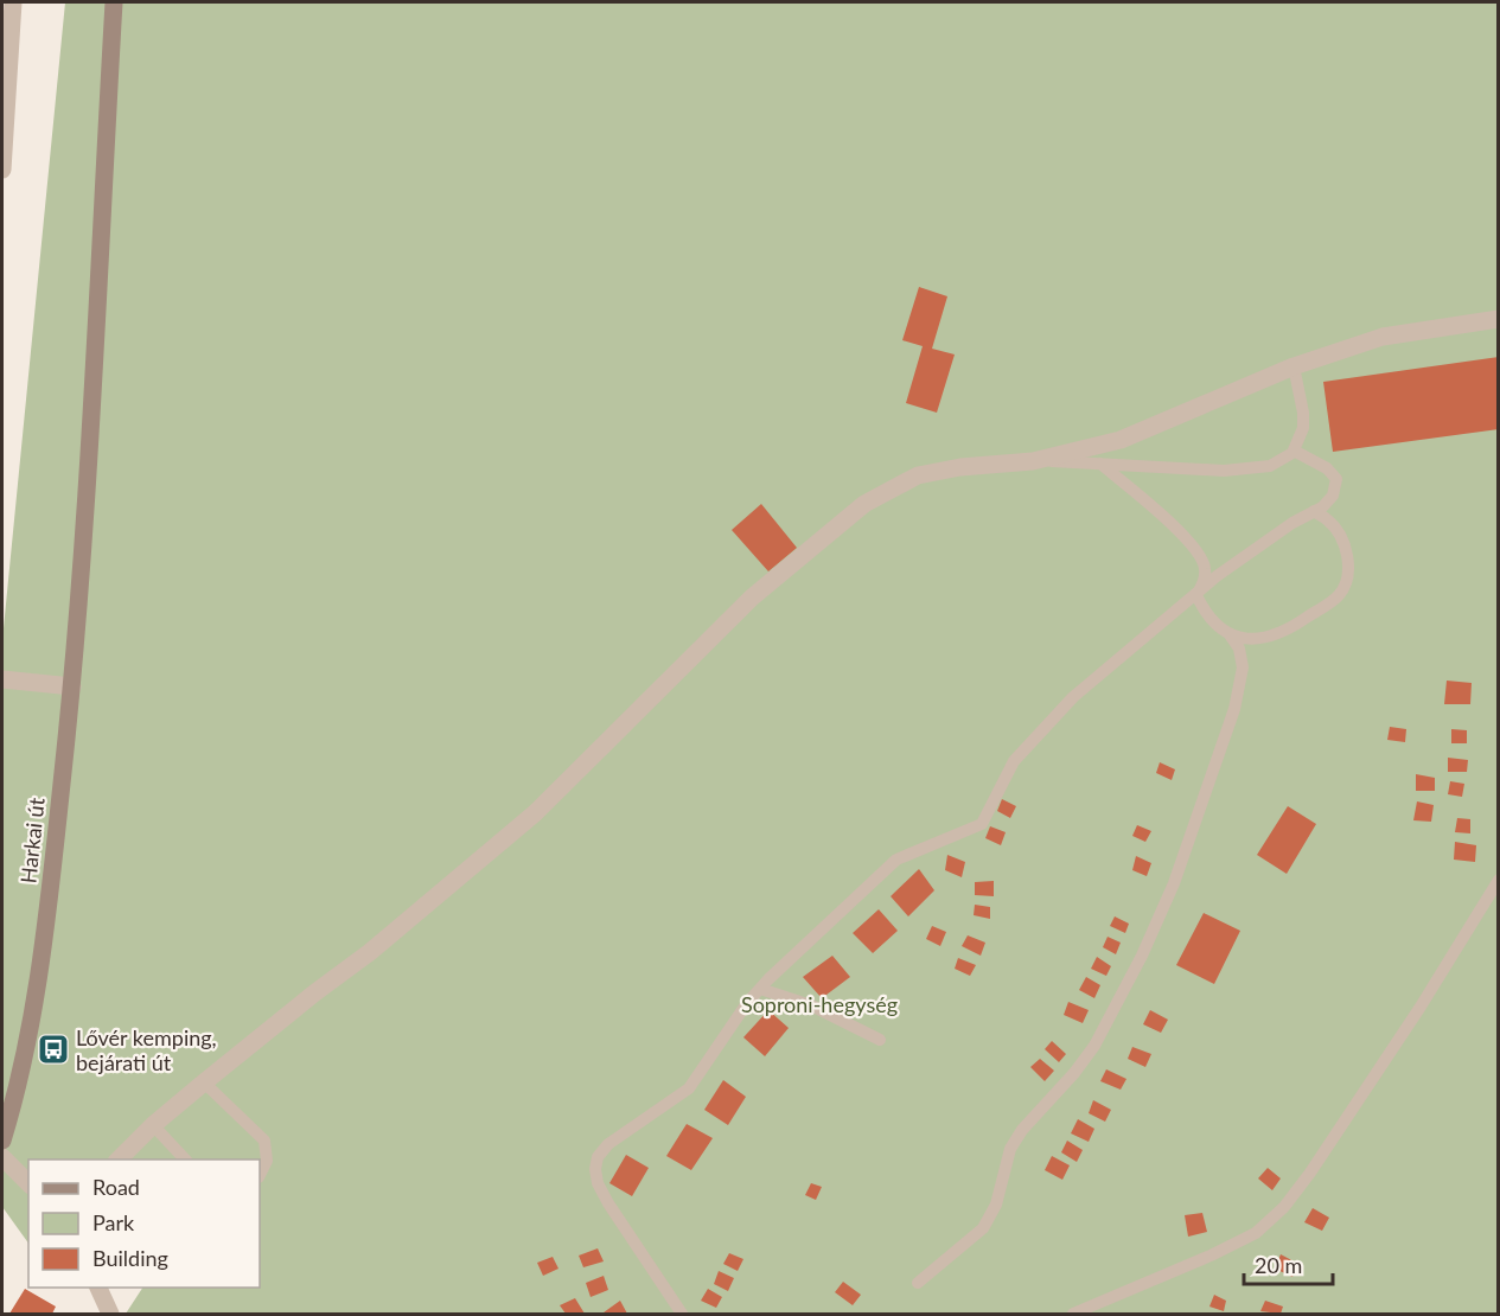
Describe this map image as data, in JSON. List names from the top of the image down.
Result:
{
  "streets": {
    "main road": ["Harkai út"]
  },
  "parks": ["Soproni-hegység"],
  "places": {
    "bus stop": ["Lővér kemping, bejárati út"]
  },
  "legend": ["Road", "Park", "Building"],
  "scale_bar": "20 m"
}
